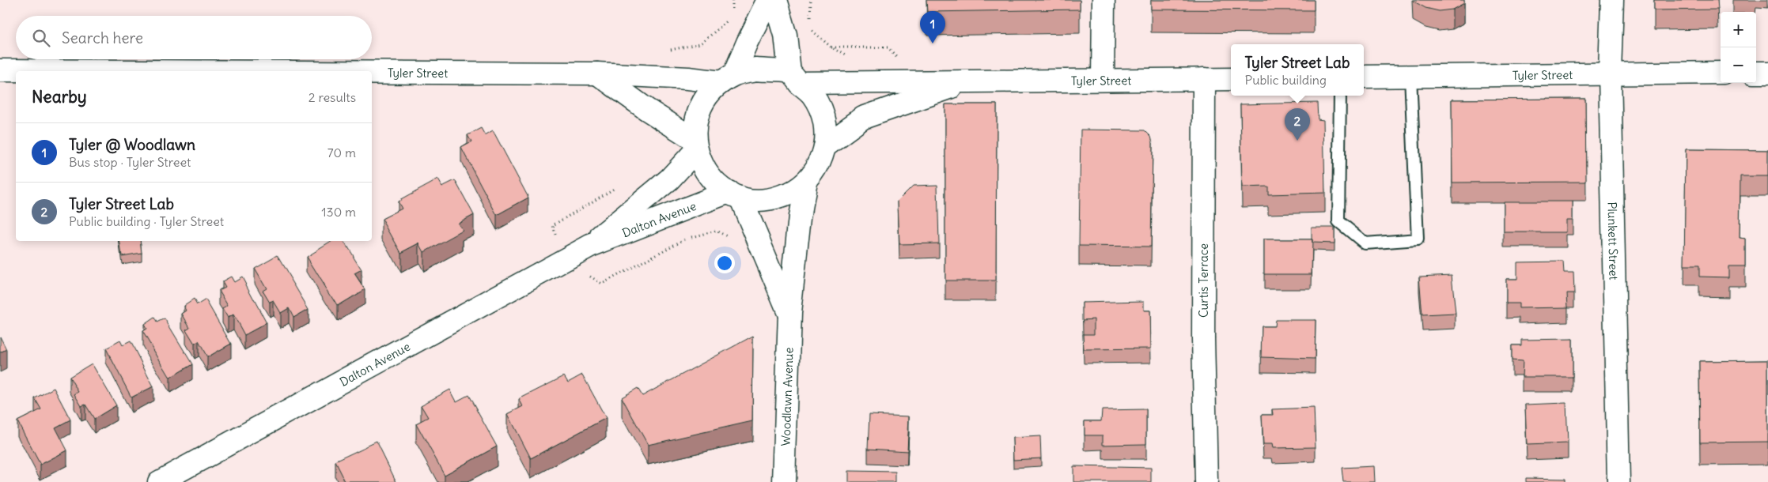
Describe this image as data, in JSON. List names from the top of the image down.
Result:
{
  "streets": {
    "street": [
      "Tyler Street",
      "Dalton Avenue",
      "Plunkett Street",
      "Curtis Terrace",
      "Woodlawn Avenue"
    ]
  },
  "crossings": [
    ["Tyler Street", "Dalton Avenue"],
    ["Tyler Street", "Plunkett Street"],
    ["Tyler Street", "Curtis Terrace"],
    ["Tyler Street", "Woodlawn Avenue"],
    ["Dalton Avenue", "Woodlawn Avenue"]
  ],
  "page": {
    "pins": ["1", "2"],
    "map_buttons": ["+", "−"],
    "search": "Search here",
    "popup": ["Tyler Street Lab", "Public building"],
    "heading": ["Nearby", "2 results"],
    "list": [
      {
        "mark": "1",
        "name": "Tyler @ Woodlawn",
        "note": "Bus stop · Tyler Street",
        "value": "70 m"
      },
      {
        "mark": "2",
        "name": "Tyler Street Lab",
        "note": "Public building · Tyler Street",
        "value": "130 m"
      }
    ]
  }
}
